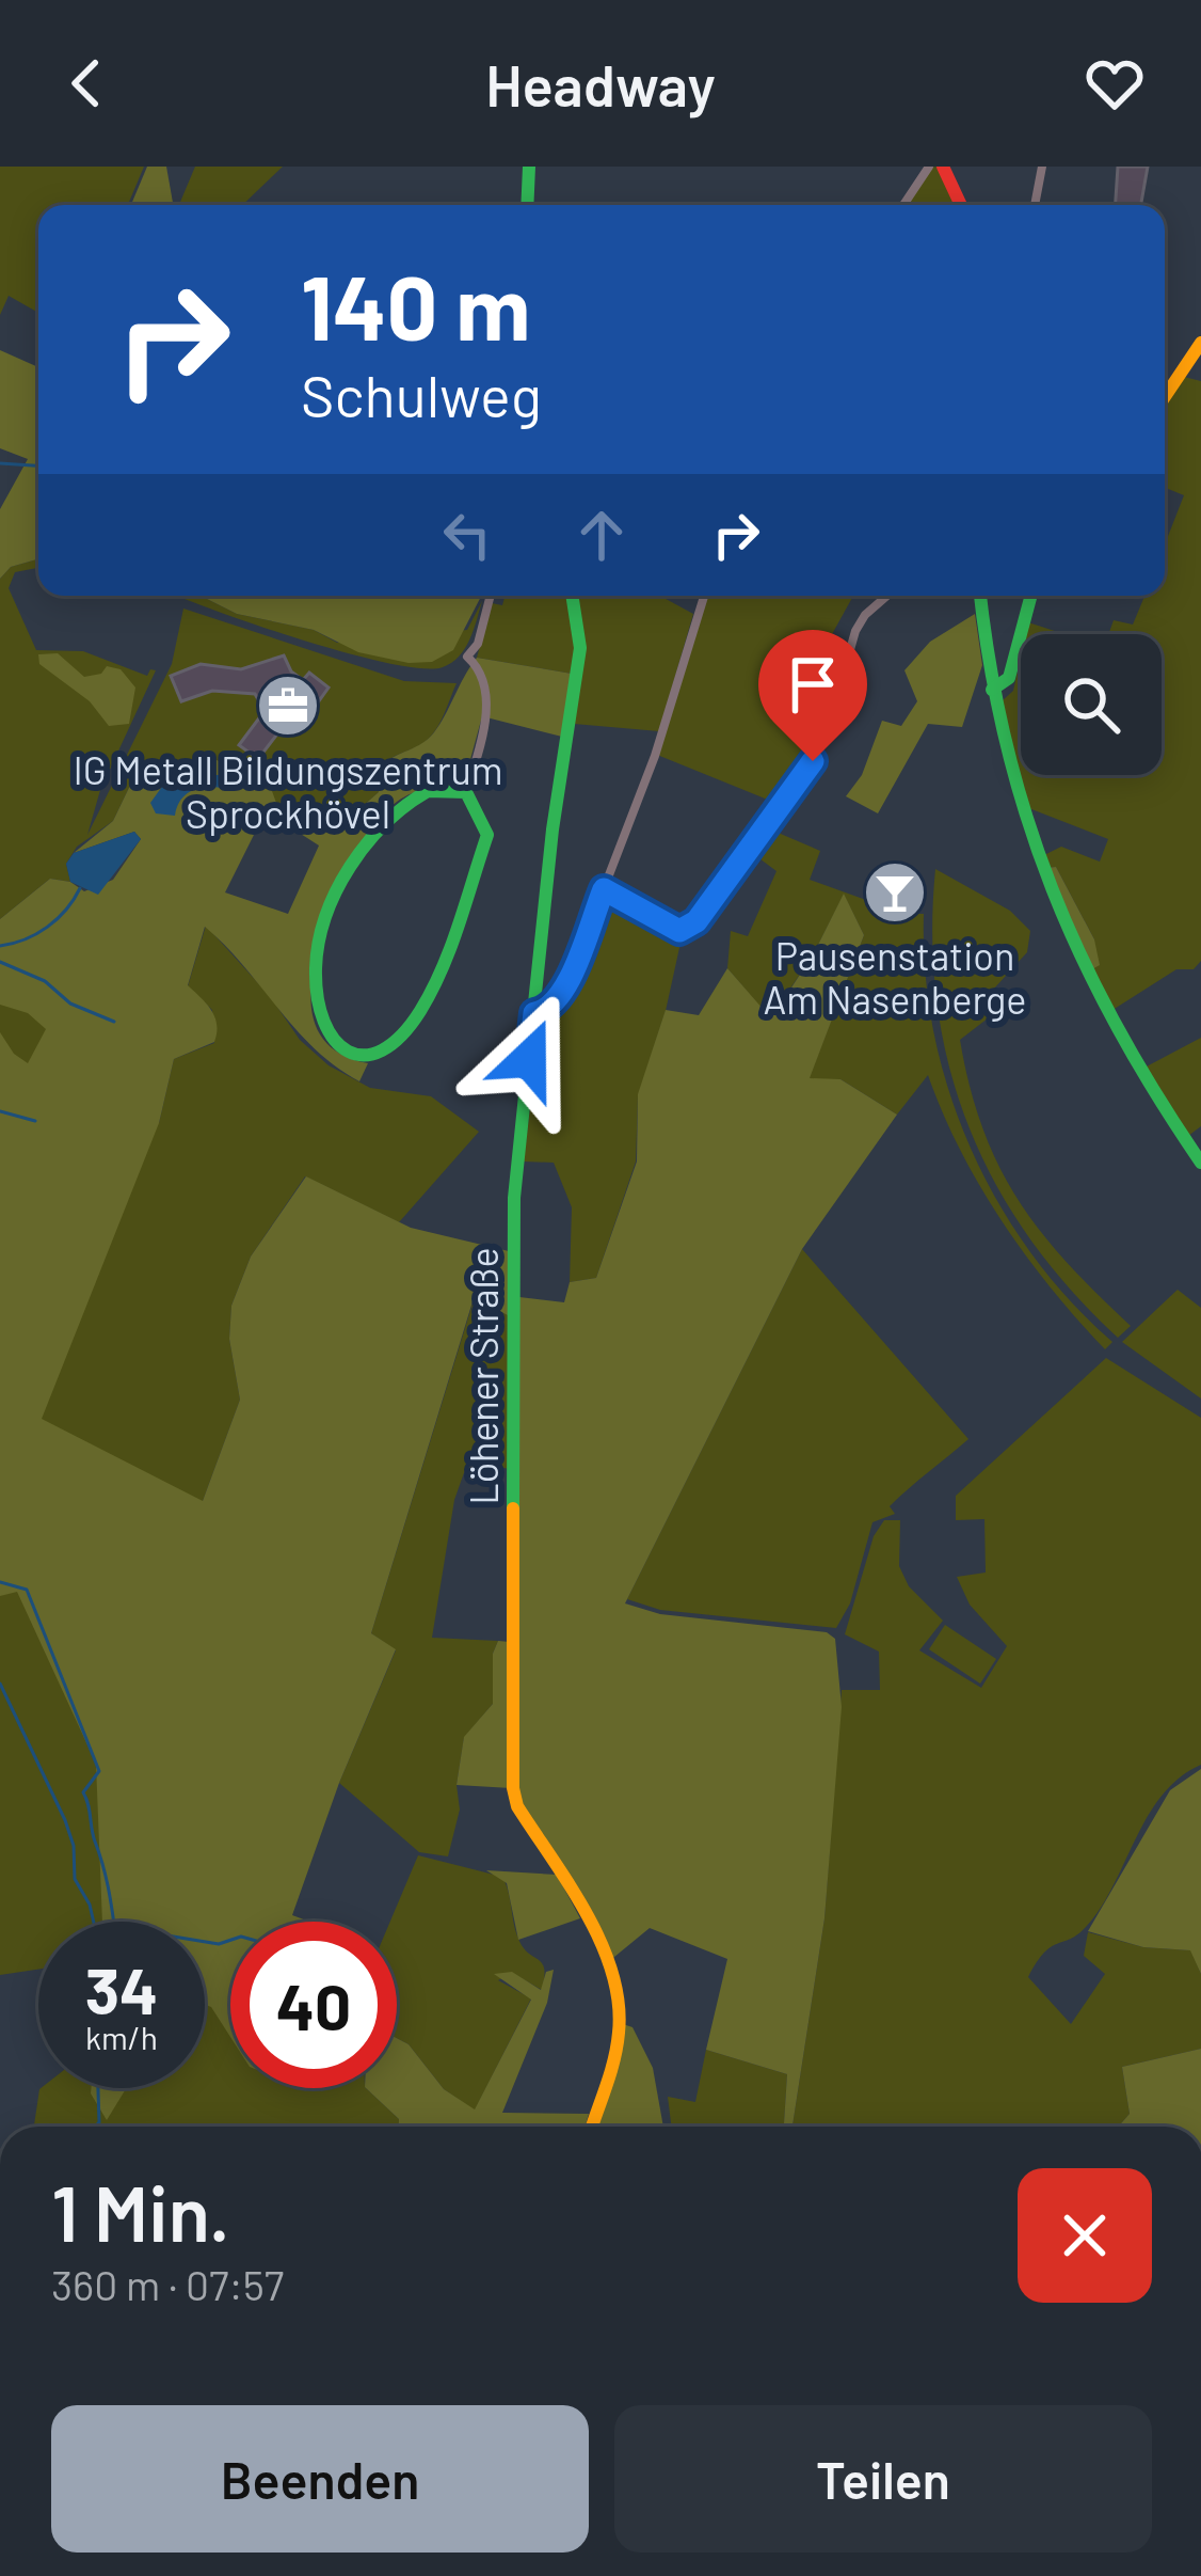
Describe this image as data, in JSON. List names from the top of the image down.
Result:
{
  "streets": {
    "street": ["Löhener Straße"]
  },
  "places": {
    "office": ["IG Metall Bildungszentrum Sprockhövel"],
    "bar": ["Pausenstation Am Nasenberge"]
  },
  "page": {
    "header": "Headway",
    "turn": ["140 m", "Schulweg"],
    "speed": "34 km/h",
    "limit": "40",
    "heading": ["1 Min.", "360 m · 07:57"],
    "buttons": ["Beenden", "Teilen"]
  }
}
